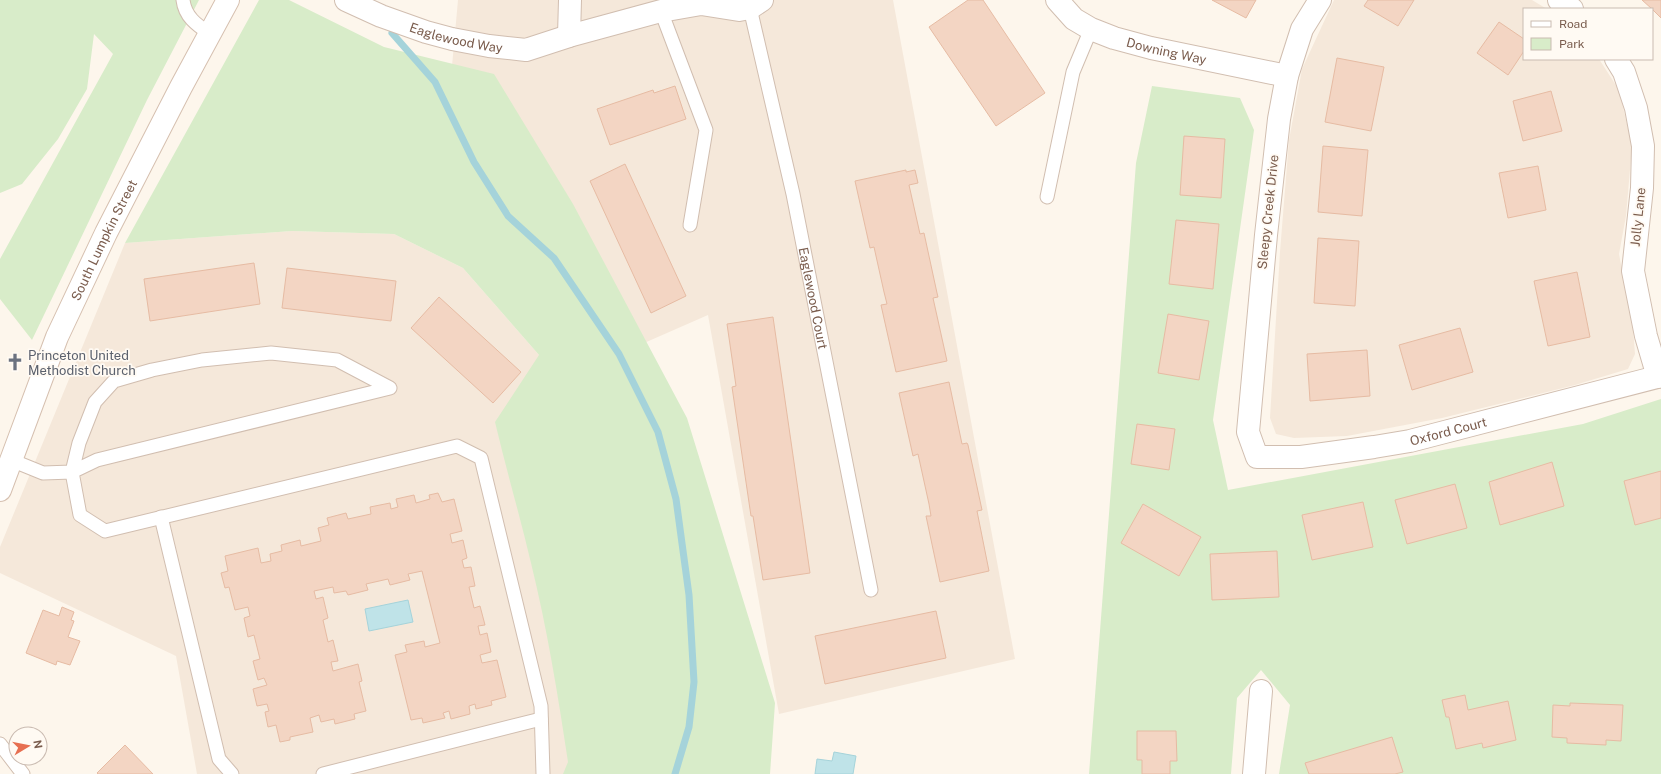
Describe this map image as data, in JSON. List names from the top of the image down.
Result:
{
  "streets": {
    "street": [
      "Eaglewood Way",
      "Downing Way",
      "Sleepy Creek Drive",
      "Jolly Lane",
      "South Lumpkin Street",
      "Oxford Court"
    ],
    "lane": ["Eaglewood Court"]
  },
  "crossings": [
    ["Eaglewood Way", "Eaglewood Court"],
    ["Downing Way", "Sleepy Creek Drive"],
    ["Sleepy Creek Drive", "Oxford Court"],
    ["Jolly Lane", "Oxford Court"]
  ],
  "places": {
    "church": ["Princeton United Methodist Church"]
  },
  "legend": ["Road", "Park"],
  "north": "right"
}
